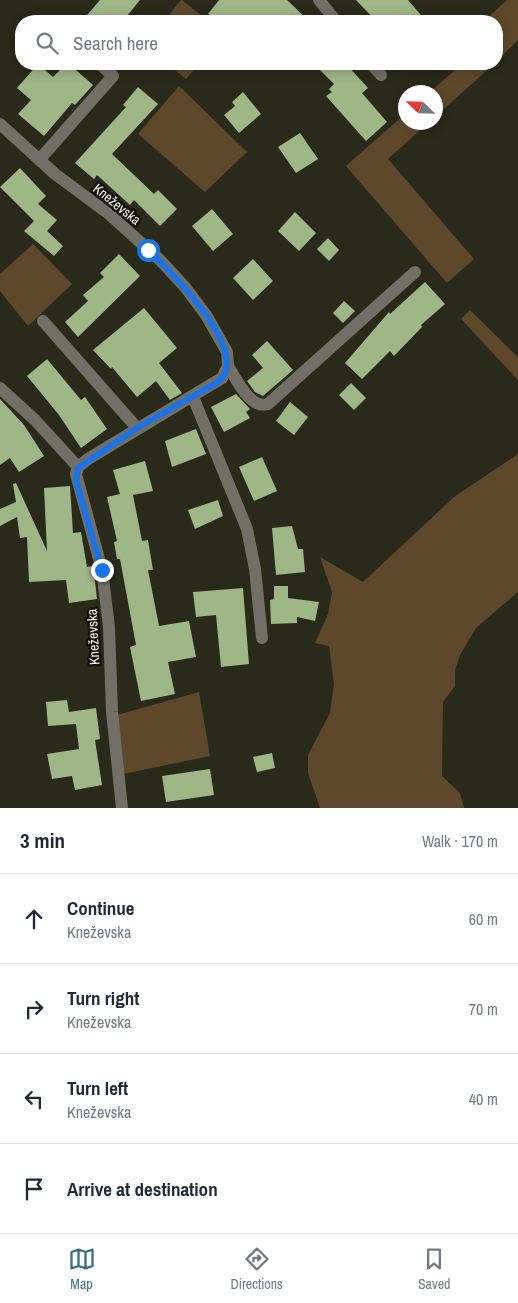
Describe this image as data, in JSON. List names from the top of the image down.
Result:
{
  "streets": {
    "street": ["Kneževska"]
  },
  "north": "top left",
  "page": {
    "search": "Search here",
    "heading": ["3 min", "Walk · 170 m"],
    "list": [
      ["Continue", "Kneževska", "60 m"],
      ["Turn right", "Kneževska", "70 m"],
      ["Turn left", "Kneževska", "40 m"],
      "Arrive at destination"
    ],
    "nav": ["Map", "Directions", "Saved"]
  }
}
